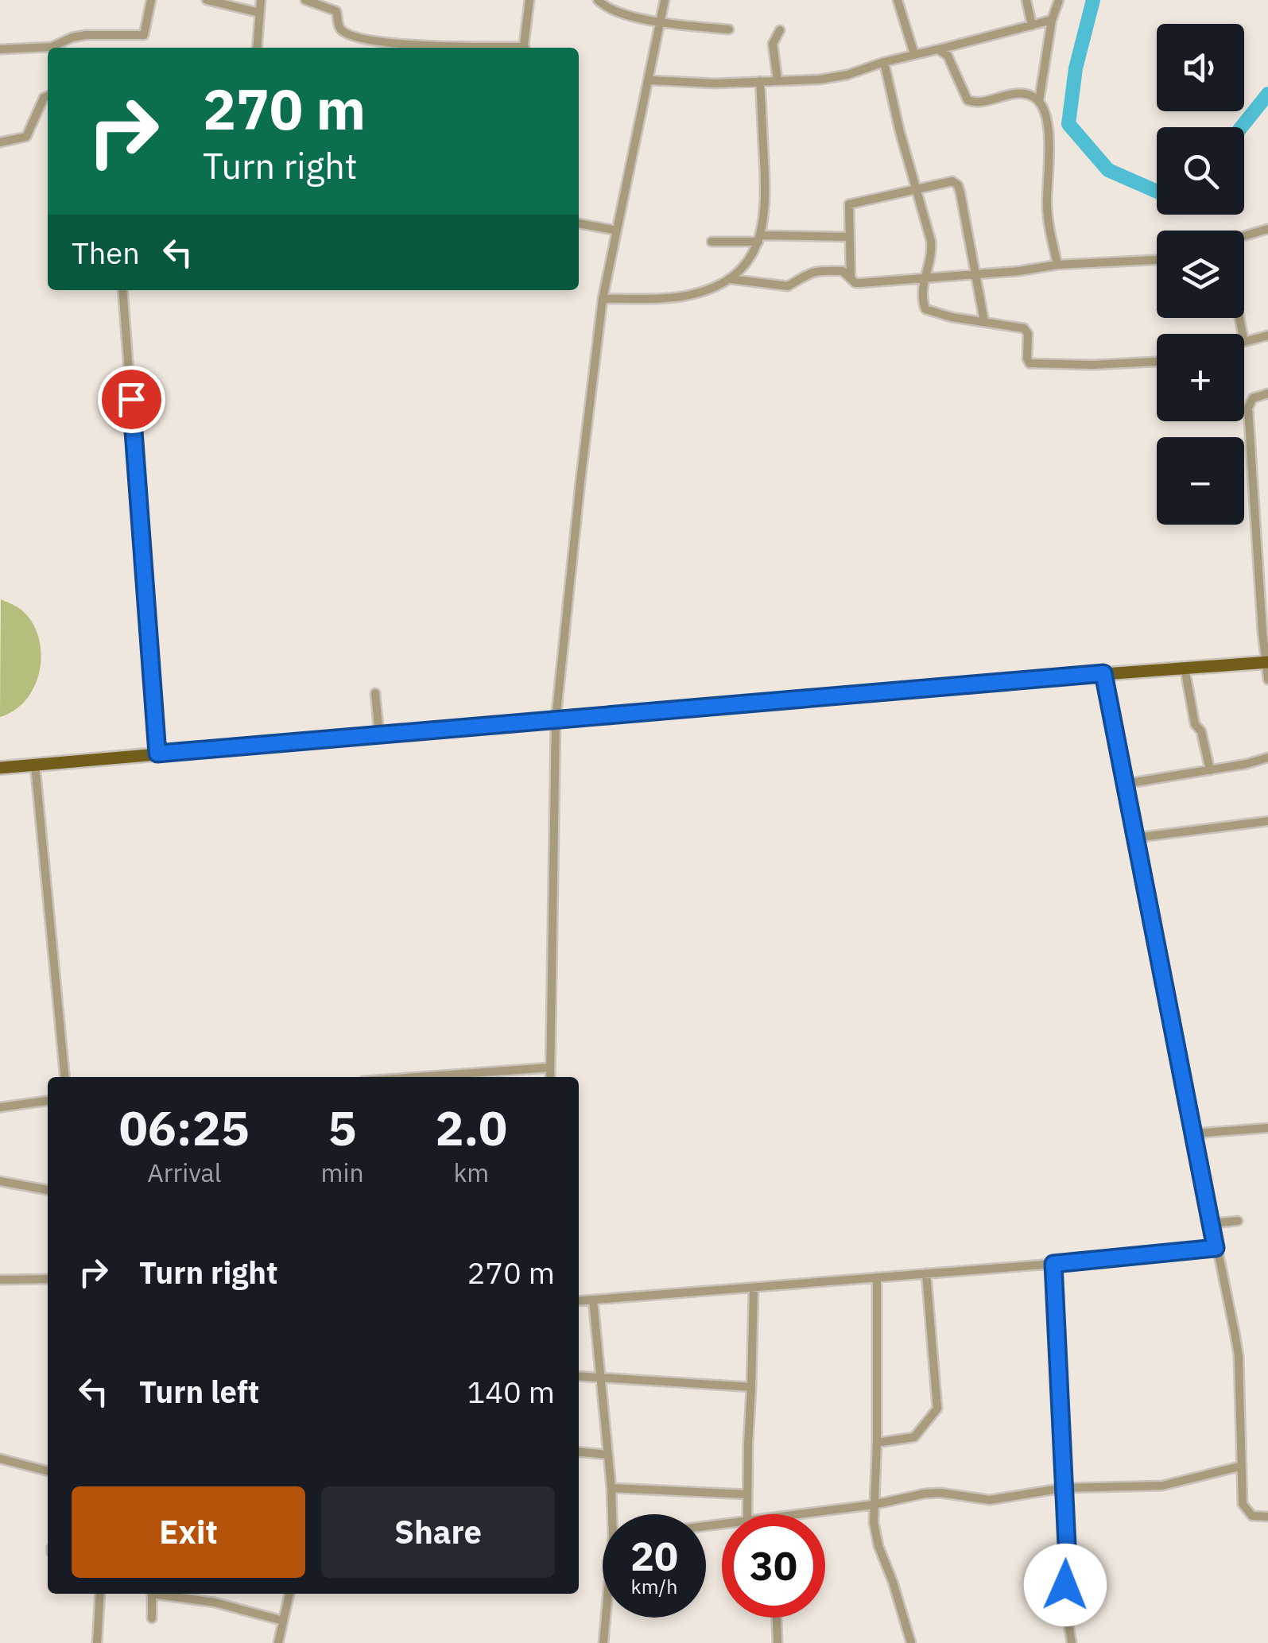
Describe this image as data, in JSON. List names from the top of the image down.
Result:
{
  "page": {
    "map_buttons": ["+", "−"],
    "turn": ["270 m", "Turn right"],
    "then": "Then",
    "eta": [
      "06:25",
      "Arrival",
      "5",
      "min",
      "2.0",
      "km"
    ],
    "list": [
      {
        "name": "Turn right",
        "value": "270 m"
      },
      {
        "name": "Turn left",
        "value": "140 m"
      }
    ],
    "buttons": ["Exit", "Share"],
    "speed": "20 km/h",
    "limit": "30"
  }
}
